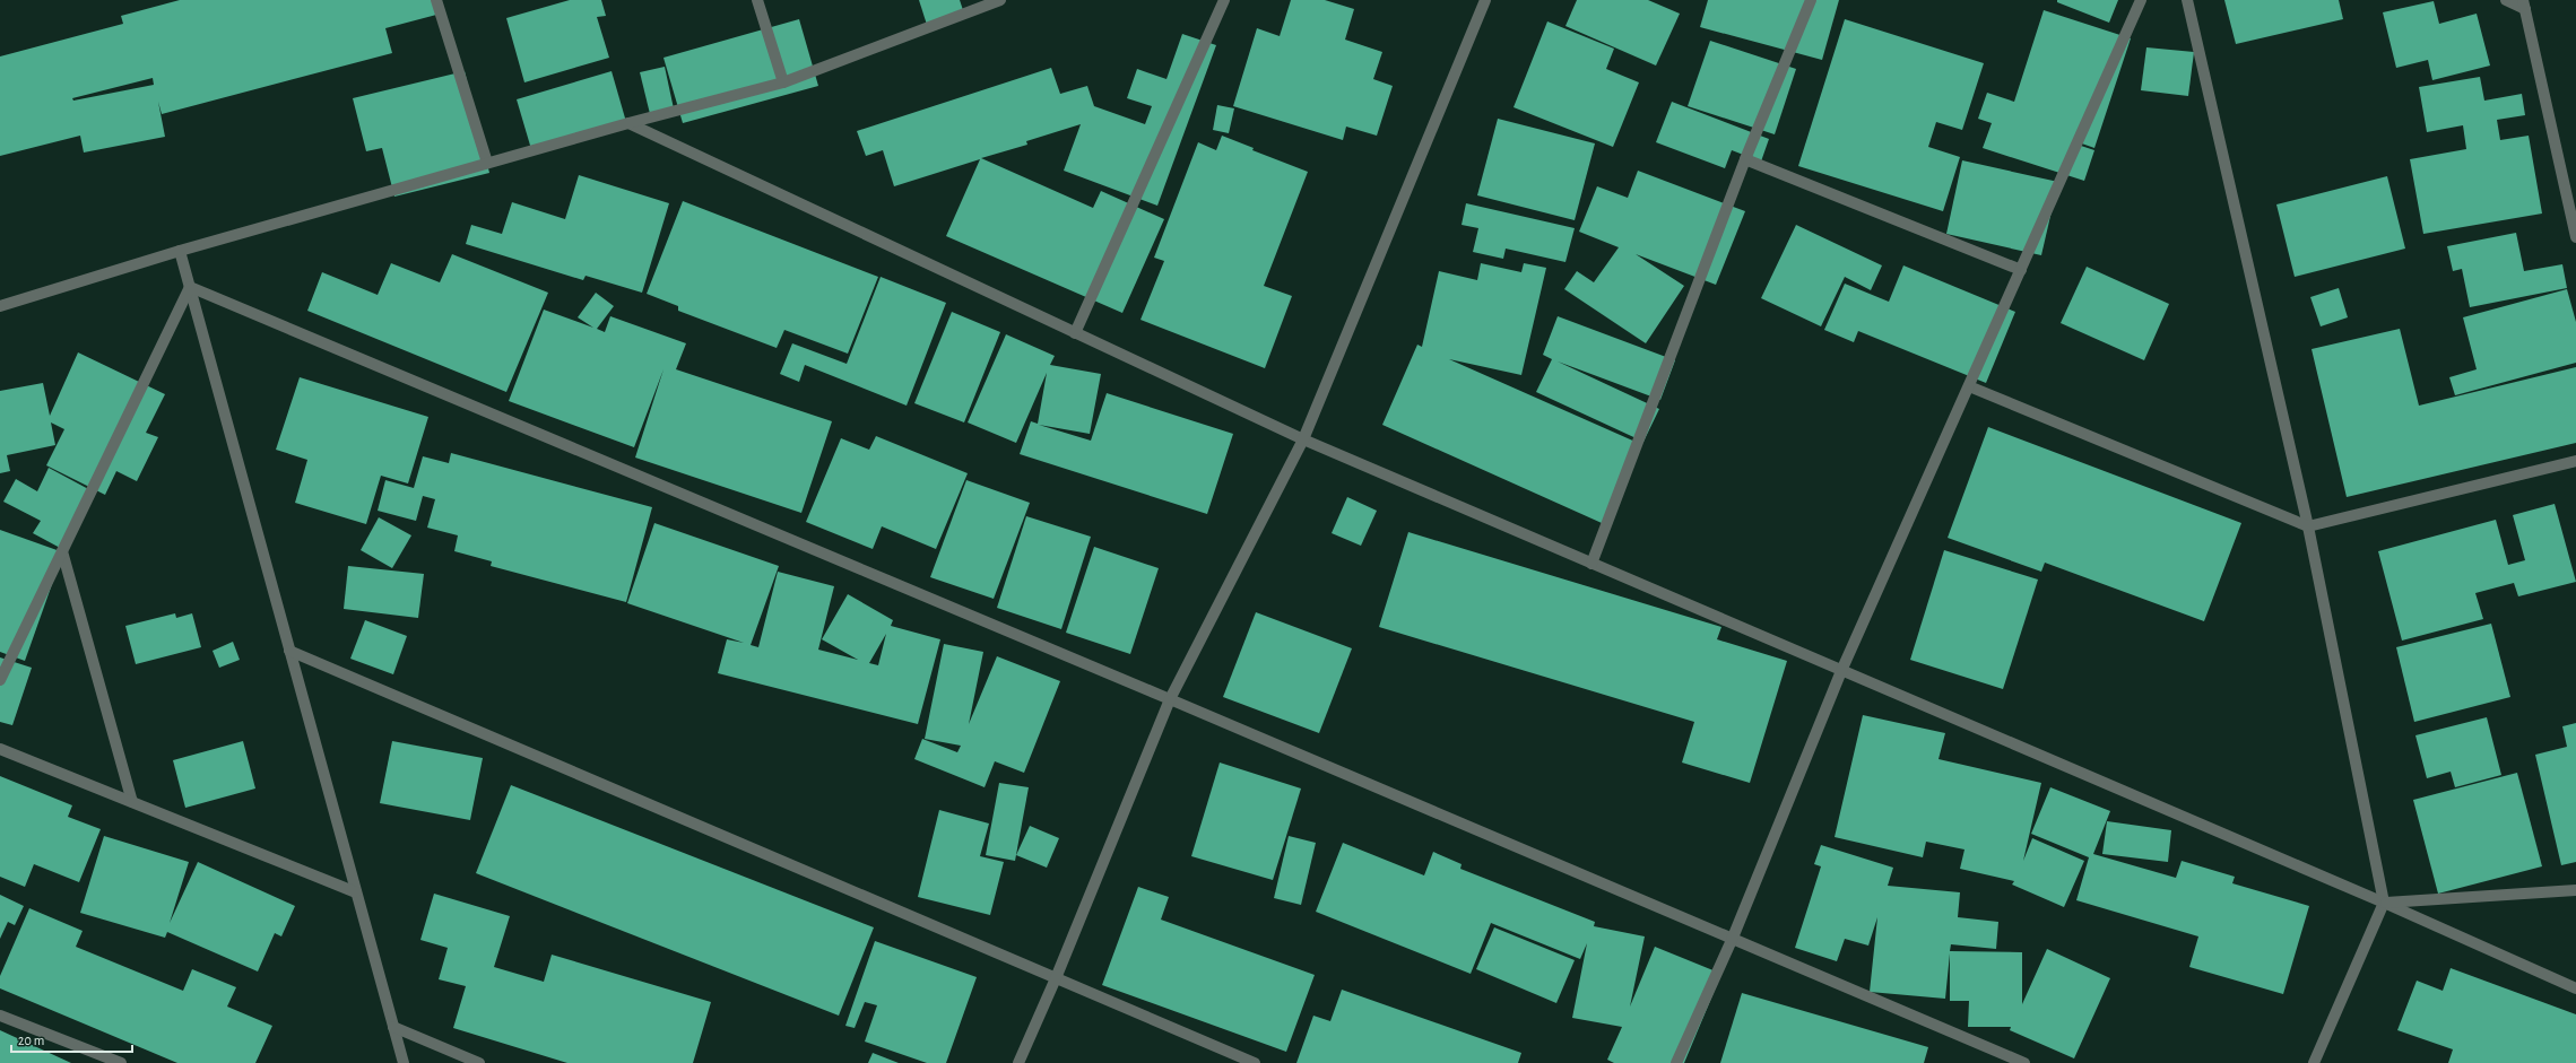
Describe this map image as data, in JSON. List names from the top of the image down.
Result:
{
  "scale_bar": "20 m"
}
